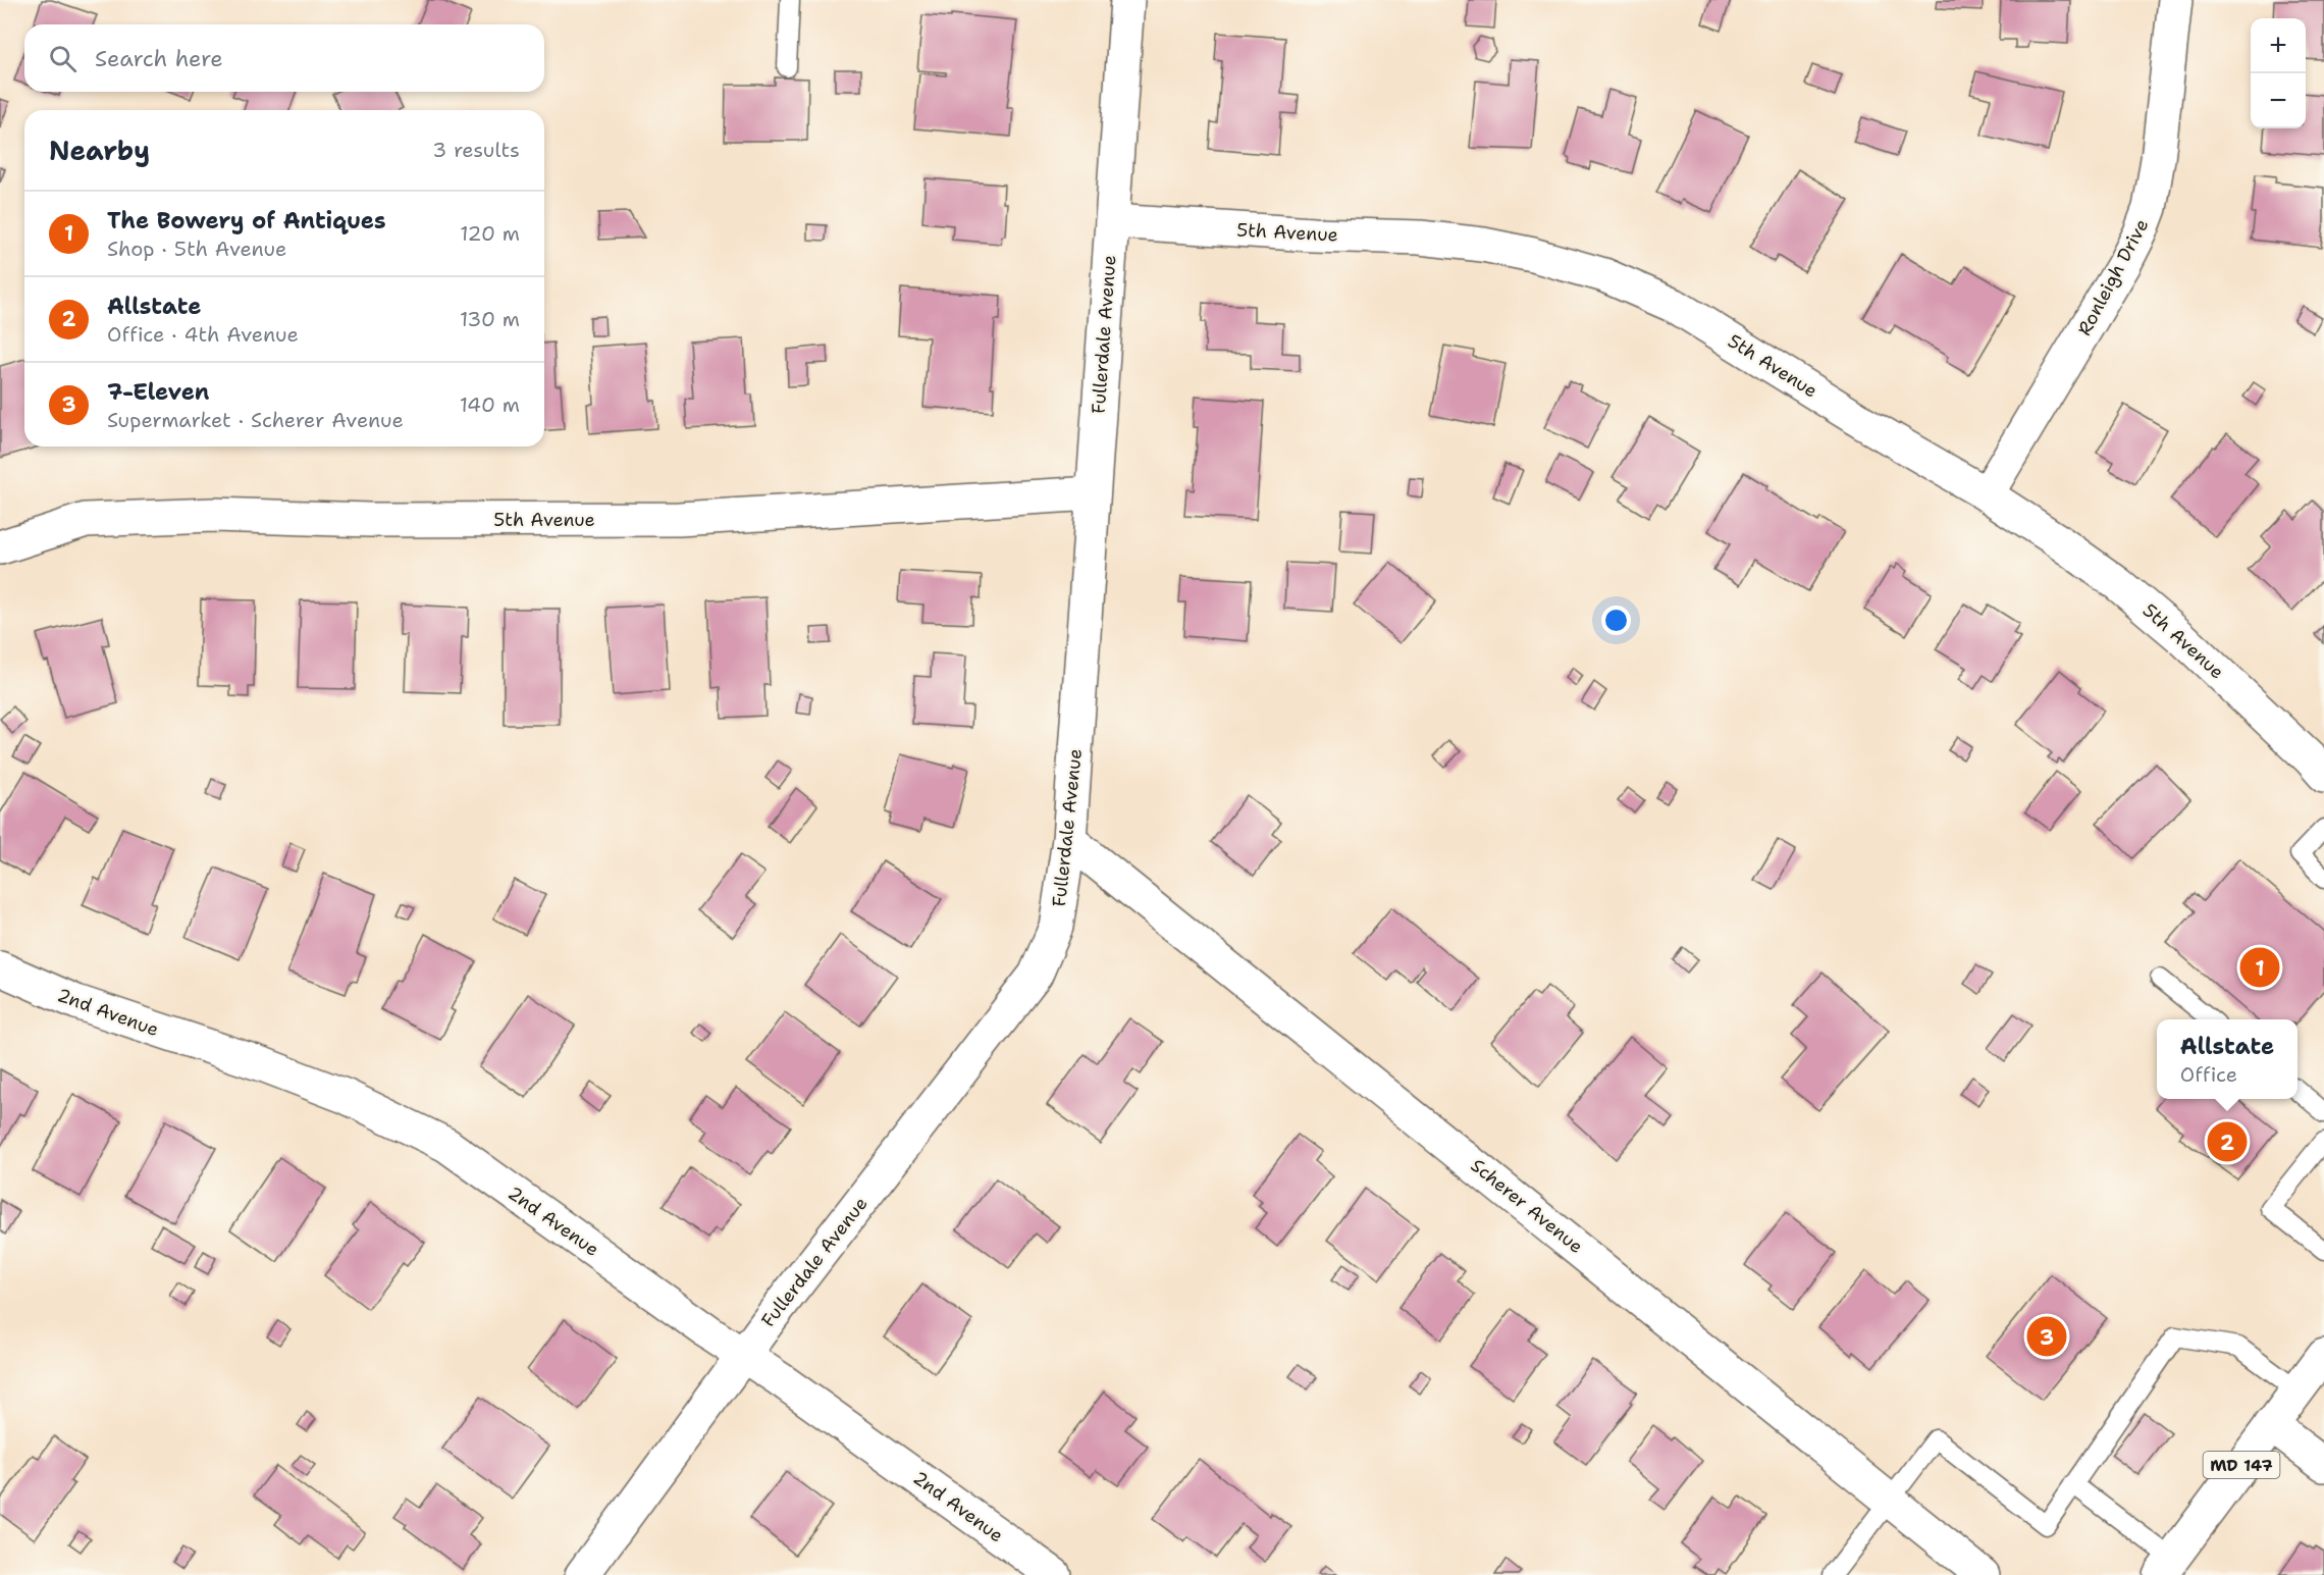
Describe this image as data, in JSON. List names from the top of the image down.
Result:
{
  "streets": {
    "street": [
      "5th Avenue",
      "Ronleigh Drive",
      "Fullerdale Avenue",
      "2nd Avenue",
      "Scherer Avenue",
      "MD 147"
    ]
  },
  "crossings": [
    ["5th Avenue", "Ronleigh Drive"],
    ["5th Avenue", "Fullerdale Avenue"],
    ["Fullerdale Avenue", "2nd Avenue"],
    ["Fullerdale Avenue", "Scherer Avenue"]
  ],
  "page": {
    "map_buttons": ["+", "−"],
    "search": "Search here",
    "heading": ["Nearby", "3 results"],
    "list": [
      {
        "mark": "1",
        "name": "The Bowery of Antiques",
        "note": "Shop · 5th Avenue",
        "value": "120 m"
      },
      {
        "mark": "2",
        "name": "Allstate",
        "note": "Office · 4th Avenue",
        "value": "130 m"
      },
      {
        "mark": "3",
        "name": "7-Eleven",
        "note": "Supermarket · Scherer Avenue",
        "value": "140 m"
      }
    ],
    "pins": ["1", "2", "3"],
    "popup": ["Allstate", "Office"]
  }
}
